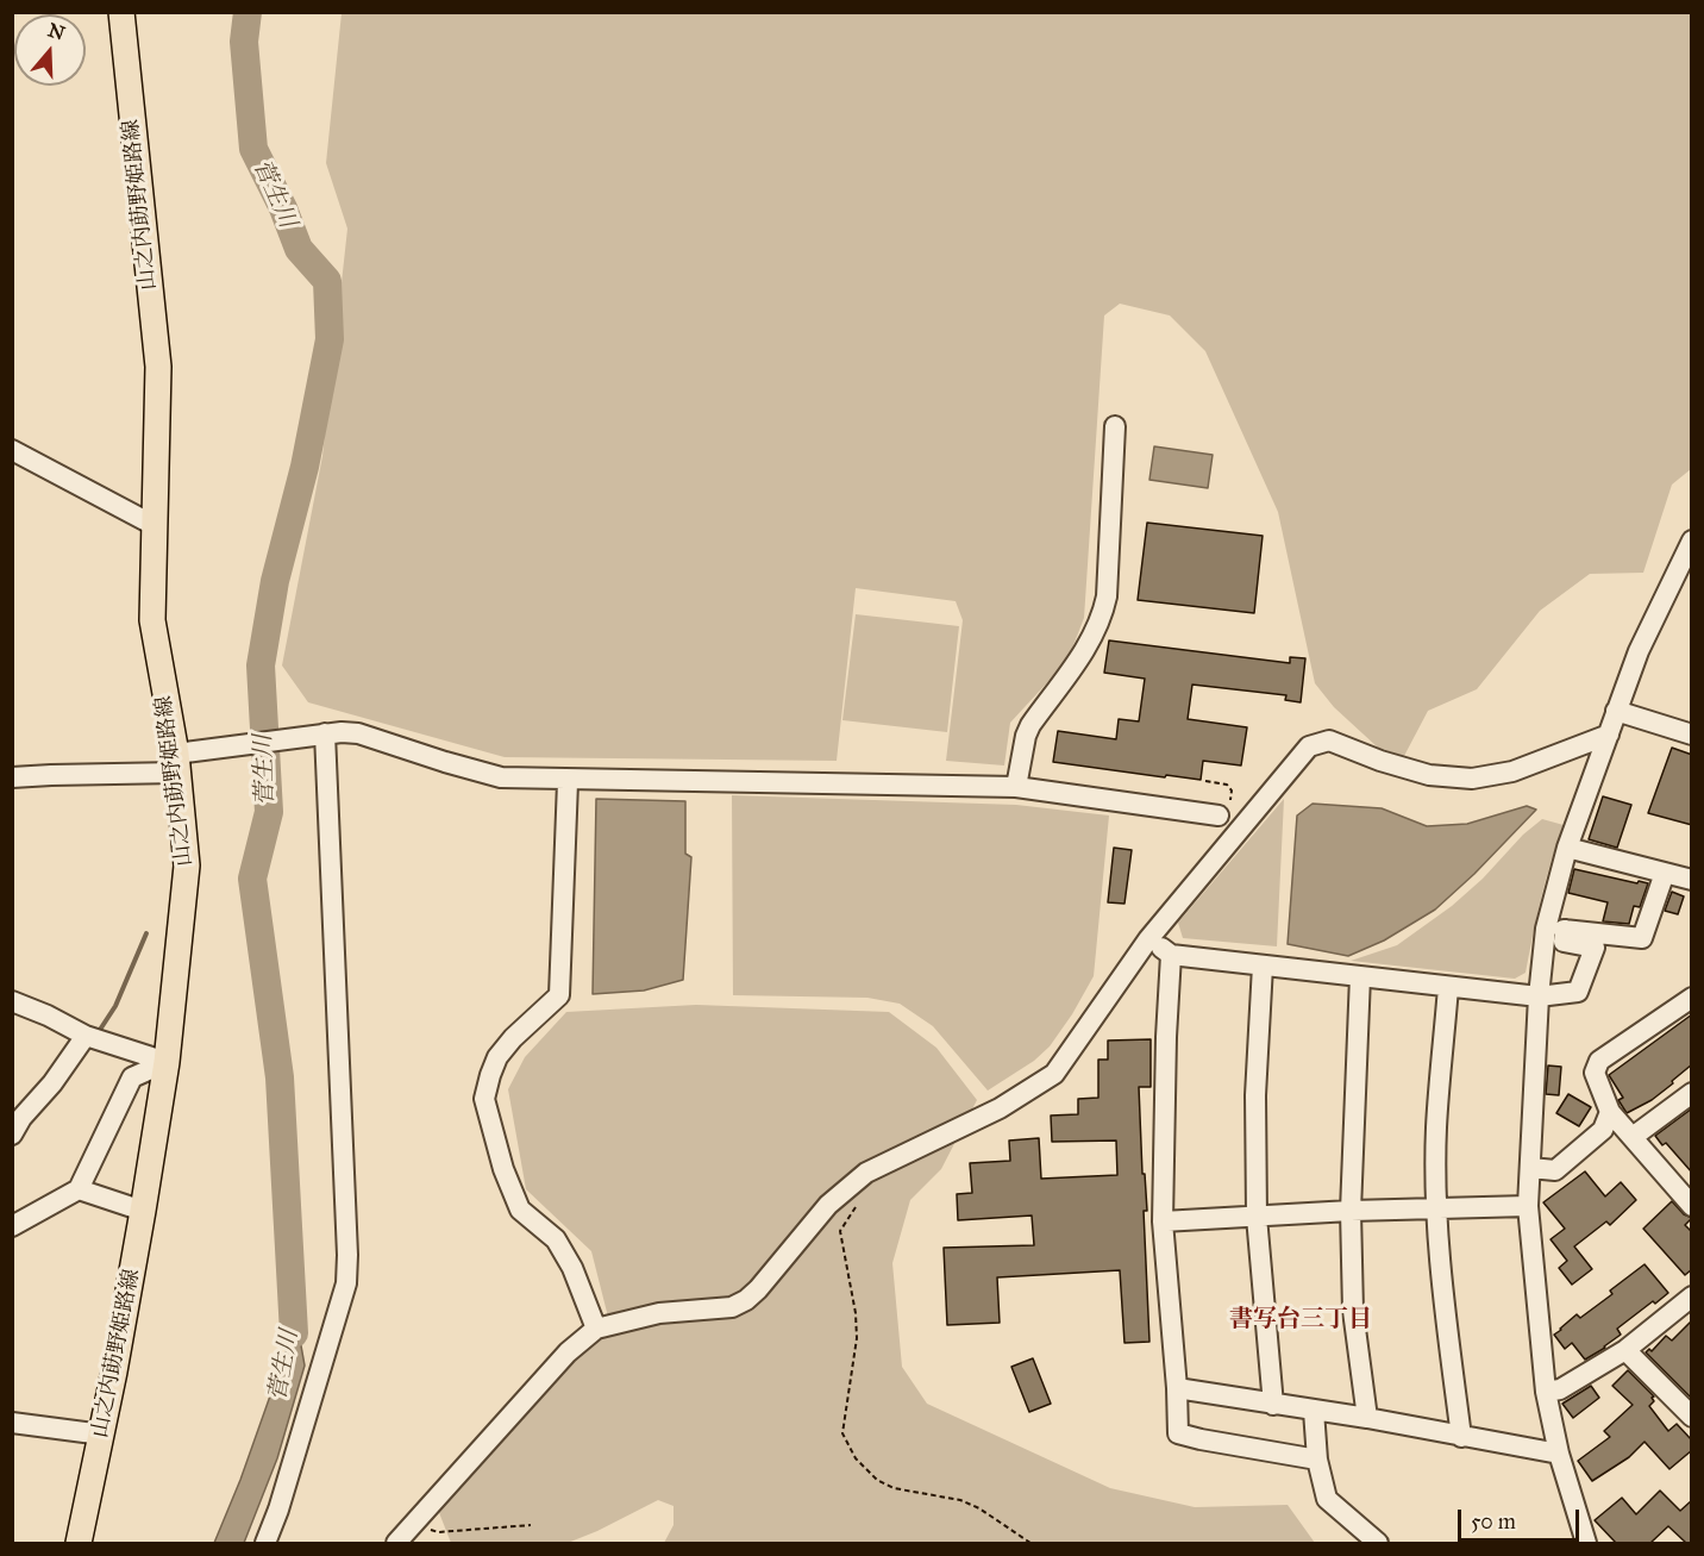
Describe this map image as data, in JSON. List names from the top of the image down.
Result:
{
  "streets": {
    "main road": ["山之内莇野姫路線"]
  },
  "districts": ["書写台三丁目"],
  "water": ["菅生川"],
  "scale_bar": "50 m",
  "north": "top"
}
